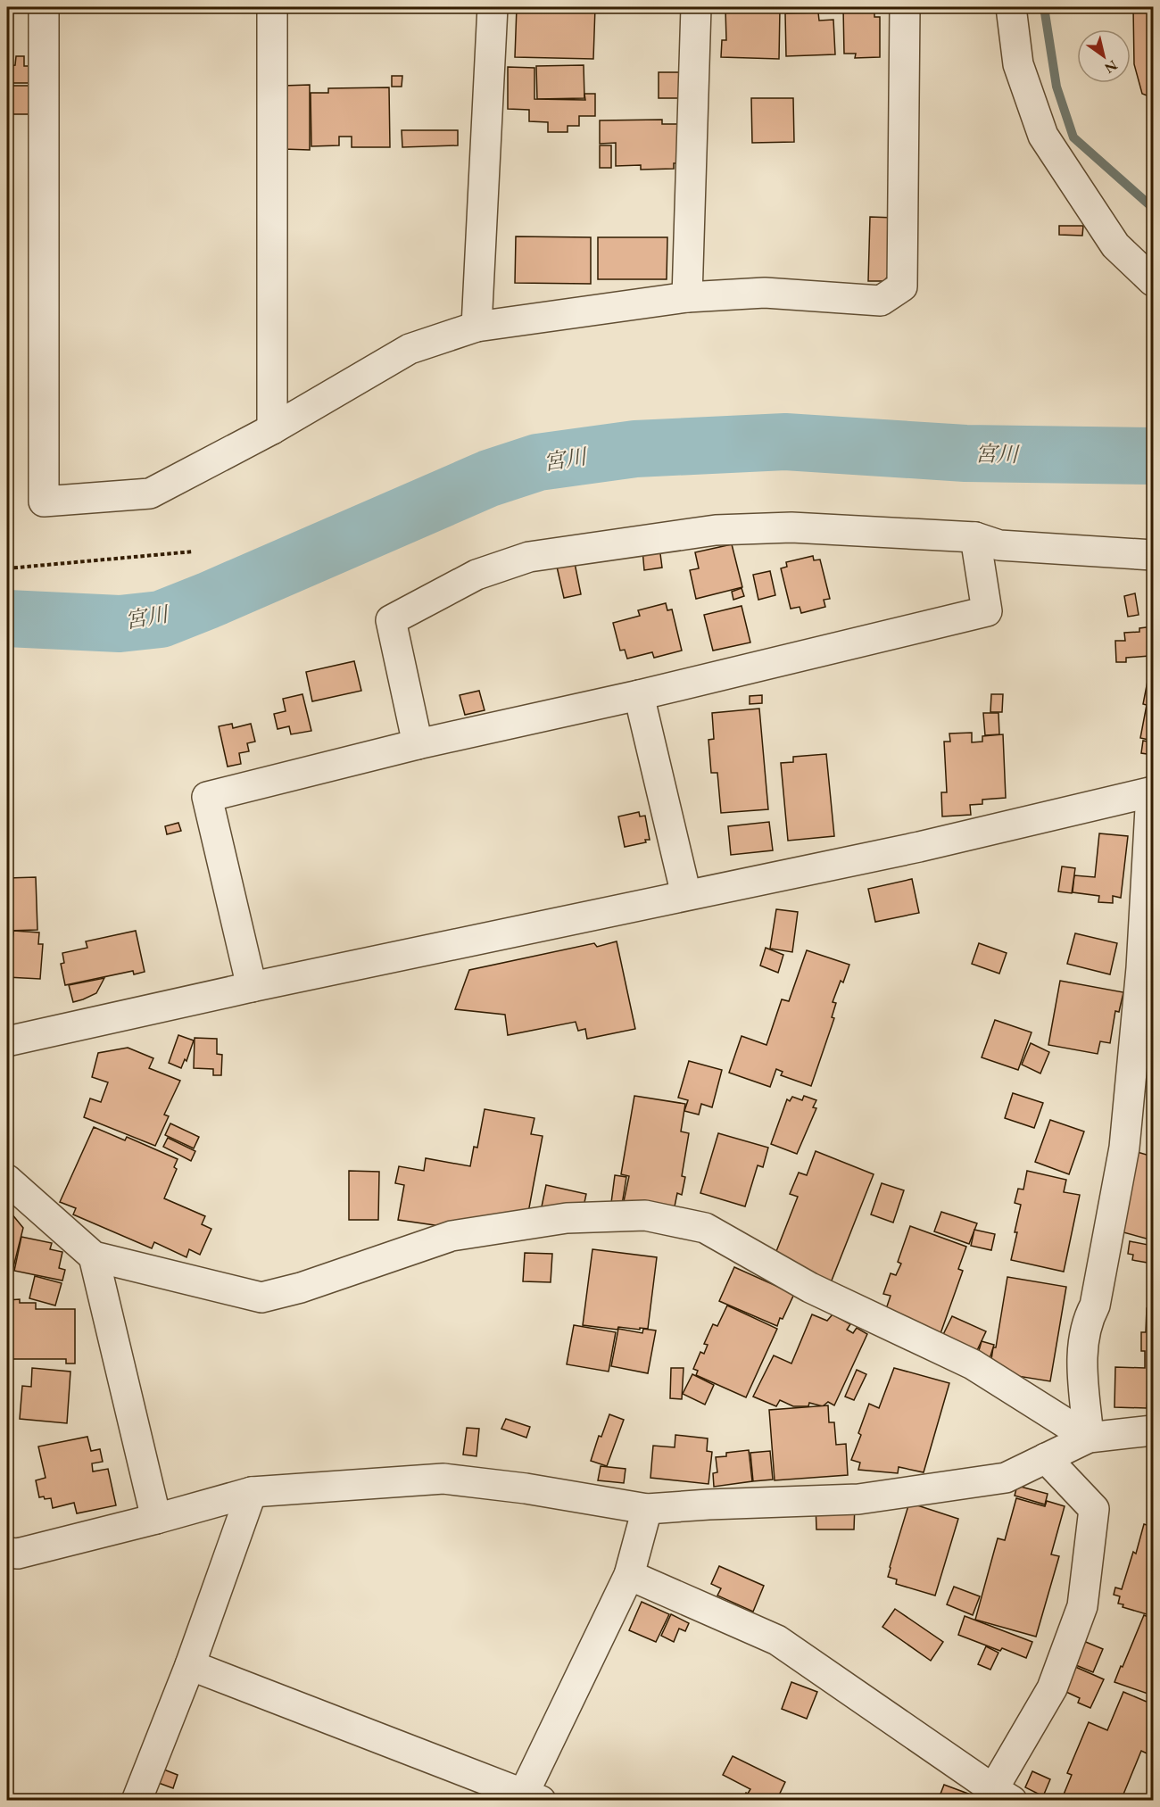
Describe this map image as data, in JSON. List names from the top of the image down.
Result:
{
  "water": ["宮川"],
  "north": "bottom right"
}
